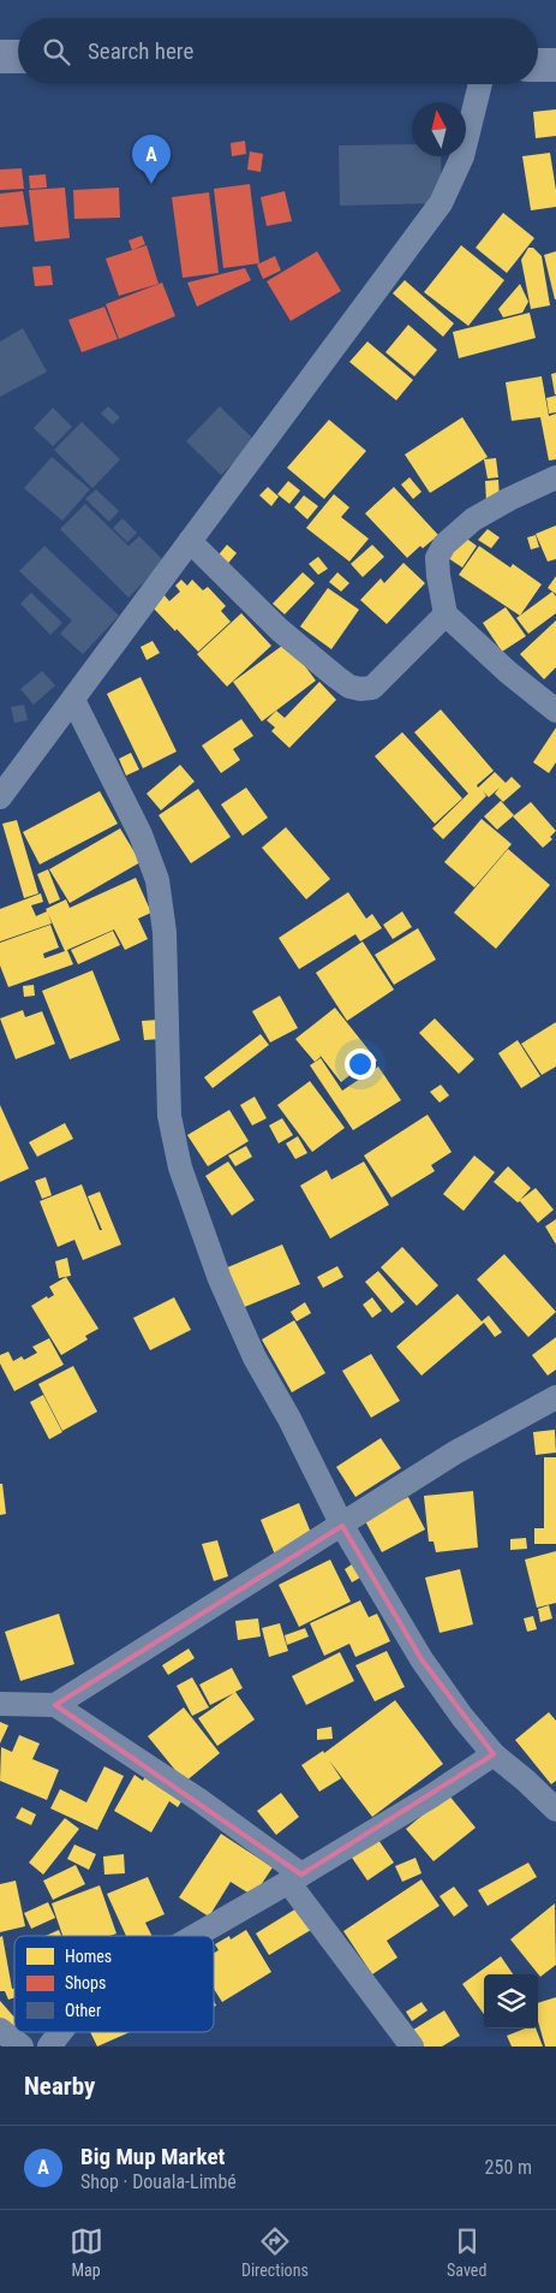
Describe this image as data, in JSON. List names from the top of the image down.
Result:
{
  "legend": ["Homes", "Shops", "Other"],
  "north": "top",
  "page": {
    "search": "Search here",
    "pins": "A",
    "heading": "Nearby",
    "list": [
      {
        "mark": "A",
        "name": "Big Mup Market",
        "note": "Shop · Douala-Limbé",
        "value": "250 m"
      }
    ],
    "nav": ["Map", "Directions", "Saved"]
  }
}
